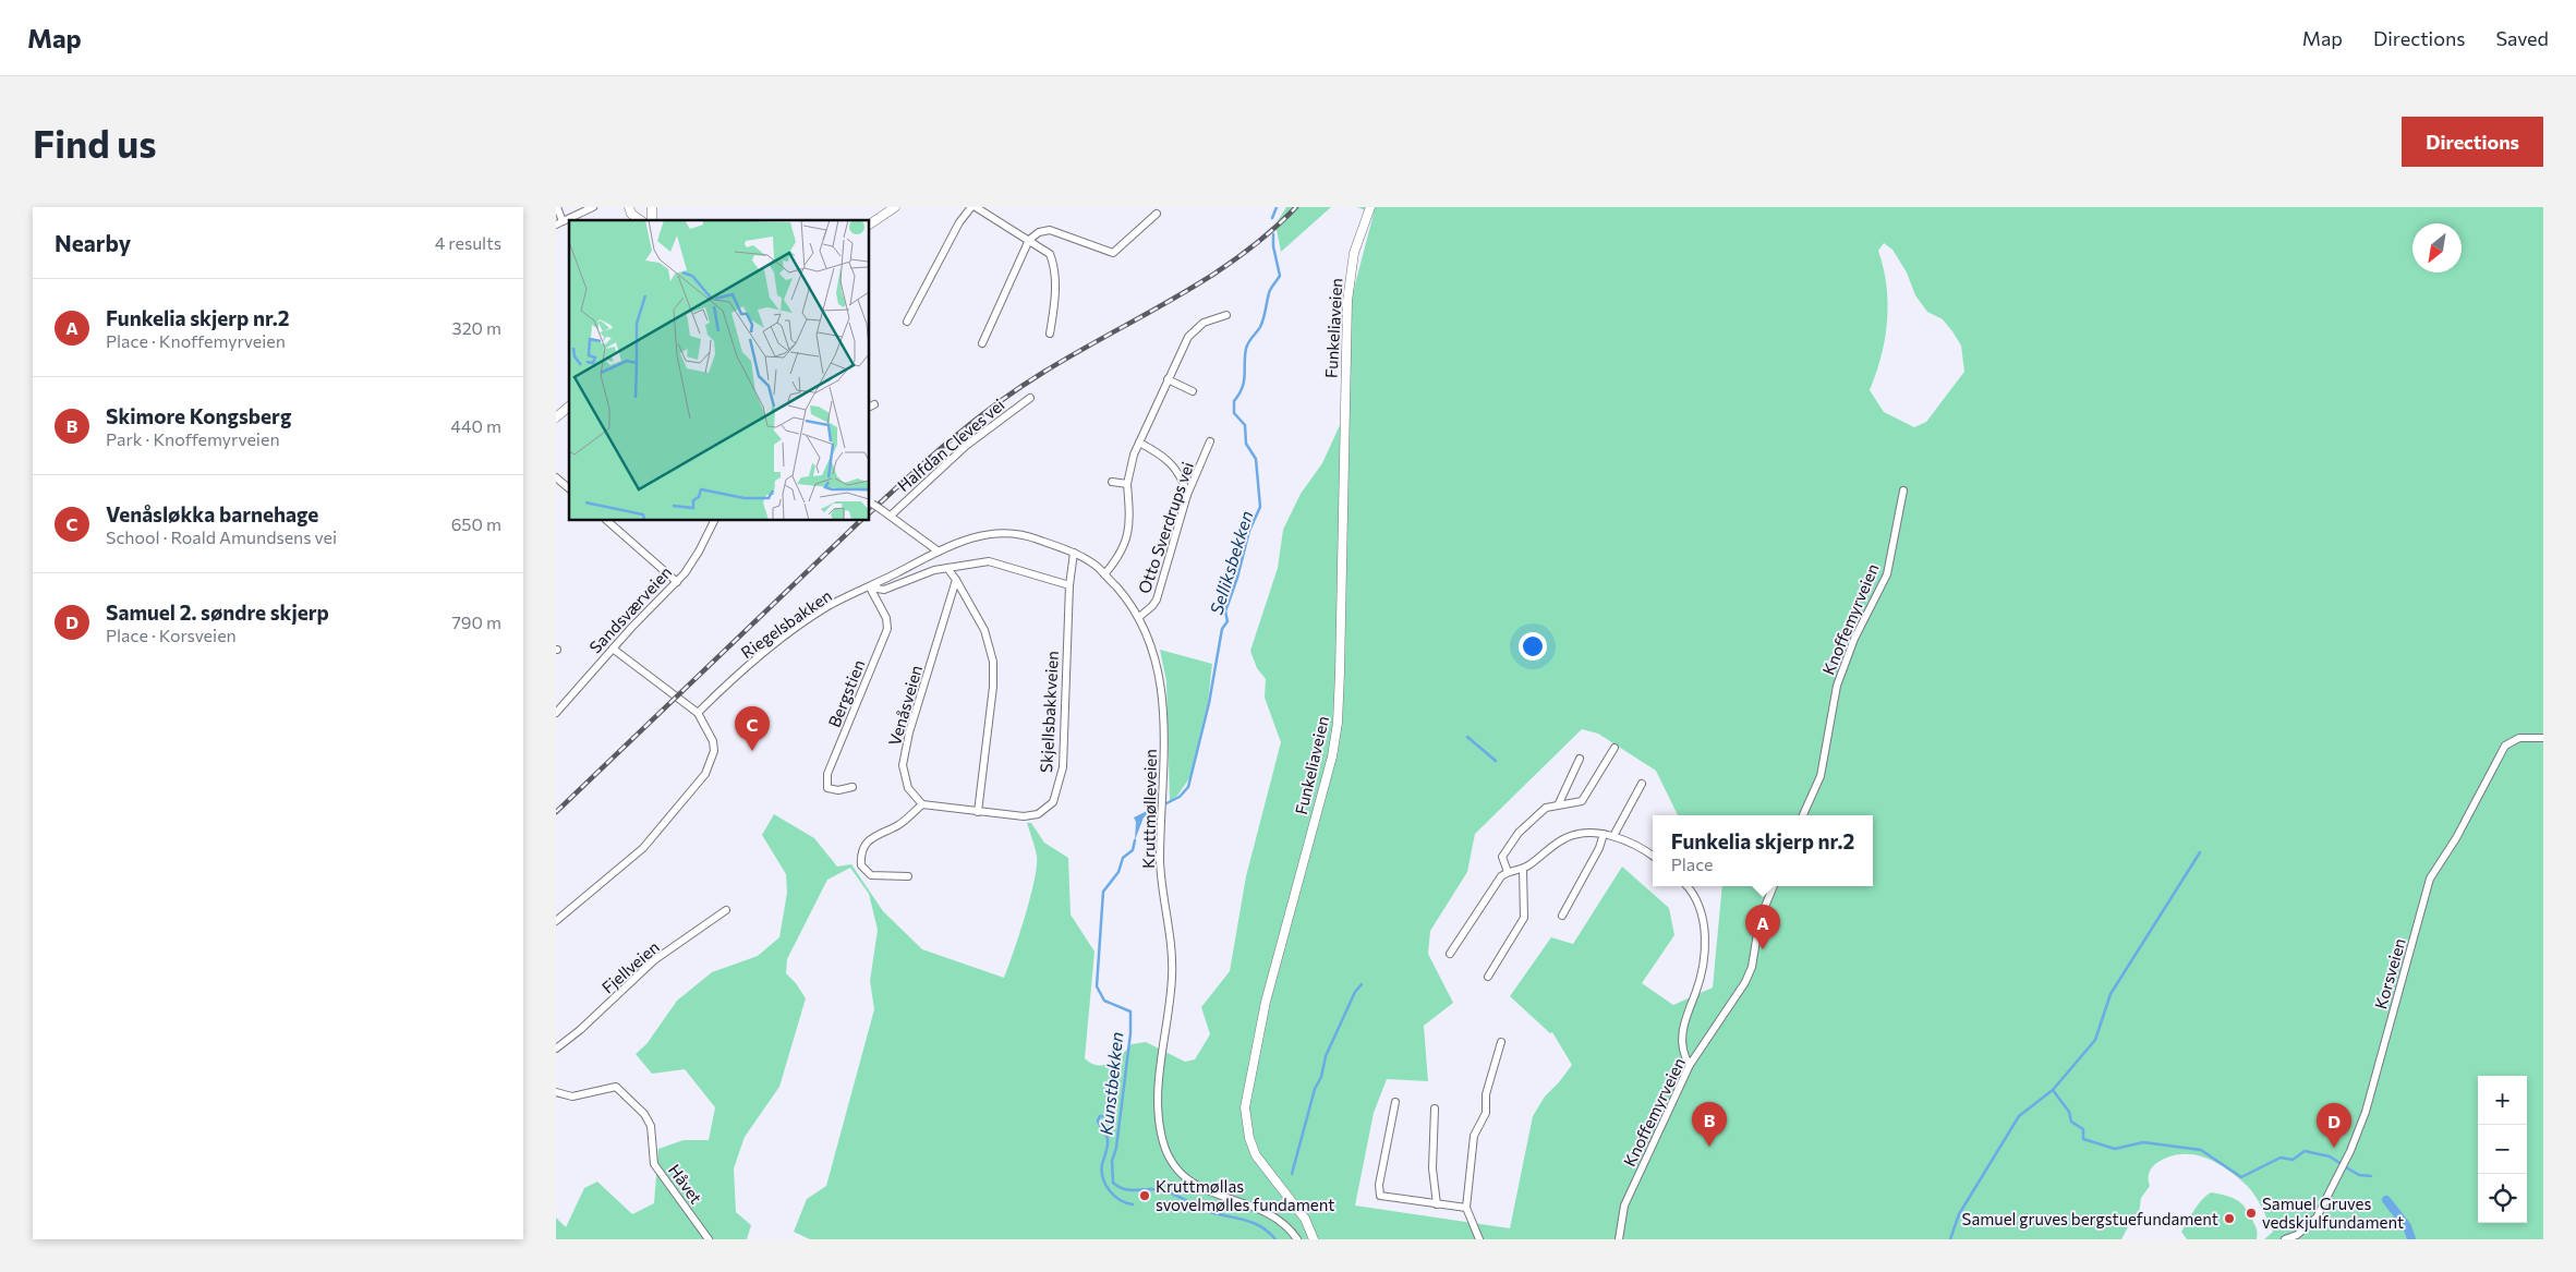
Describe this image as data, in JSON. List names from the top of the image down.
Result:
{
  "streets": {
    "street": [
      "Funkeliaveien",
      "Halfdan Cleves vei",
      "Otto Sverdrups vei",
      "Sandsværveien",
      "Knoffemyrveien",
      "Riegelsbakken",
      "Bergstien",
      "Venåsveien",
      "Skjellsbakkveien",
      "Kruttmølleveien",
      "Fjellveien",
      "Korsveien",
      "Håvet"
    ]
  },
  "crossings": [
    ["Otto Sverdrups vei", "Kruttmølleveien"],
    ["Riegelsbakken", "Bergstien"],
    ["Riegelsbakken", "Skjellsbakkveien"],
    ["Riegelsbakken", "Kruttmølleveien"],
    ["Bergstien", "Kruttmølleveien"],
    ["Venåsveien", "Skjellsbakkveien"],
    ["Skjellsbakkveien", "Kruttmølleveien"]
  ],
  "water": ["Selliksbekken", "Kunstbekken"],
  "places": ["Kruttmøllas svovelmølles fundament", "Samuel Gruves vedskjulfundament", "Samuel gruves bergstuefundament"],
  "north": "bottom left",
  "page": {
    "header": "Map",
    "nav": ["Map", "Directions", "Saved"],
    "buttons": "Directions",
    "title": "Find us",
    "heading": ["Nearby", "4 results"],
    "list": [
      {
        "mark": "A",
        "name": "Funkelia skjerp nr.2",
        "note": "Place · Knoffemyrveien",
        "value": "320 m"
      },
      {
        "mark": "B",
        "name": "Skimore Kongsberg",
        "note": "Park · Knoffemyrveien",
        "value": "440 m"
      },
      {
        "mark": "C",
        "name": "Venåsløkka barnehage",
        "note": "School · Roald Amundsens vei",
        "value": "650 m"
      },
      {
        "mark": "D",
        "name": "Samuel 2. søndre skjerp",
        "note": "Place · Korsveien",
        "value": "790 m"
      }
    ],
    "pins": [
      "C",
      "A",
      "B",
      "D"
    ],
    "popup": ["Funkelia skjerp nr.2", "Place"],
    "map_buttons": ["+", "−"]
  }
}
